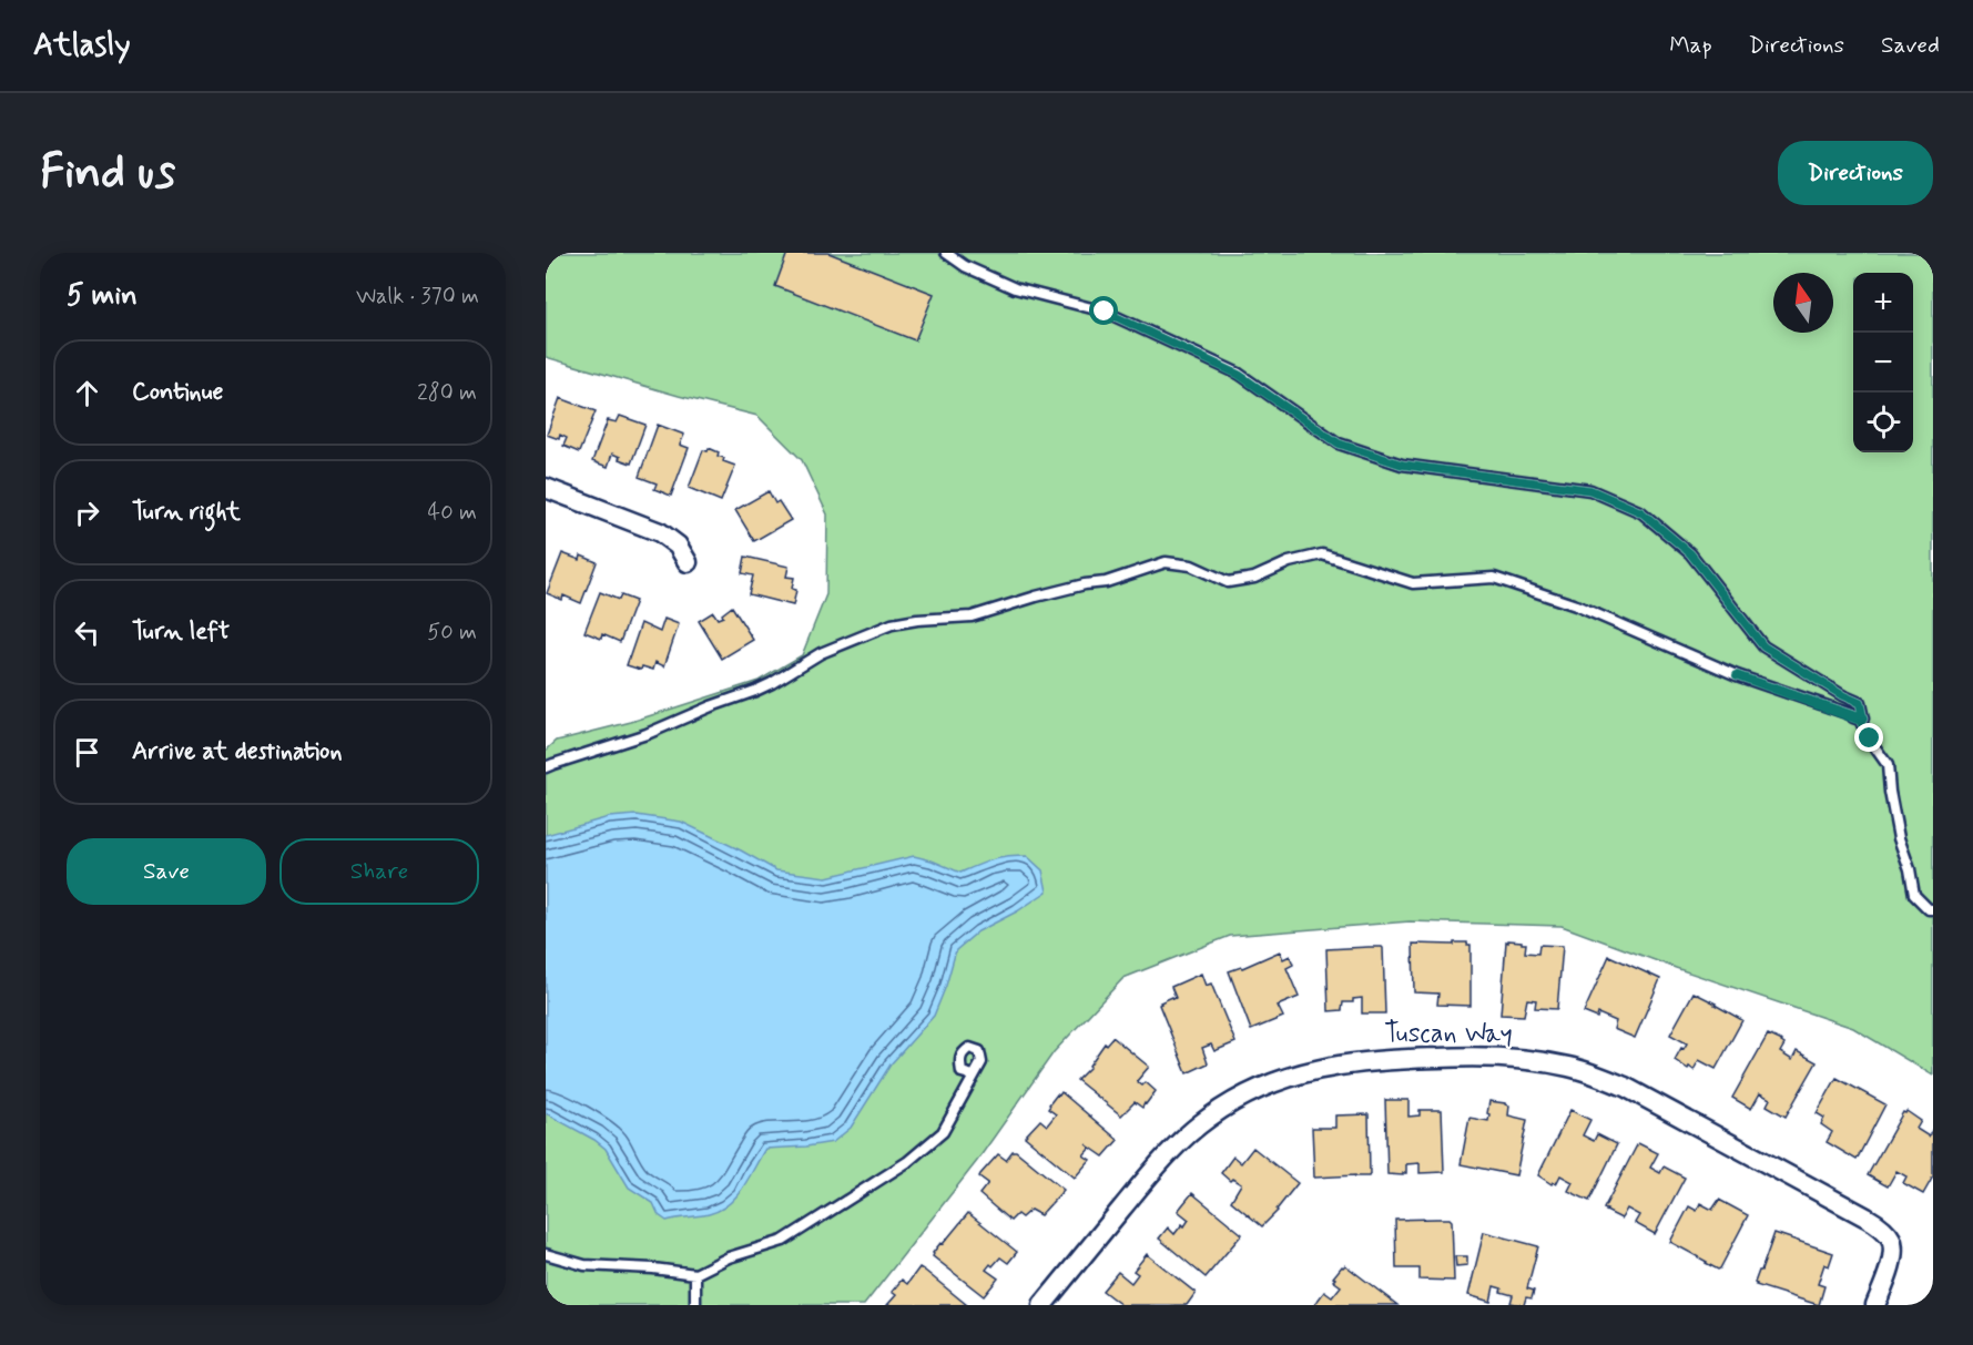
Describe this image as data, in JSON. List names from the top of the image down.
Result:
{
  "streets": {
    "street": ["Tuscan Way"]
  },
  "north": "top",
  "page": {
    "header": "Atlasly",
    "nav": ["Map", "Directions", "Saved"],
    "buttons": [
      "Directions",
      ["Save", "Share"]
    ],
    "title": "Find us",
    "heading": ["5 min", "Walk · 370 m"],
    "map_buttons": ["+", "−"],
    "list": [
      ["Continue", "280 m"],
      ["Turn right", "40 m"],
      ["Turn left", "50 m"],
      "Arrive at destination"
    ]
  }
}
